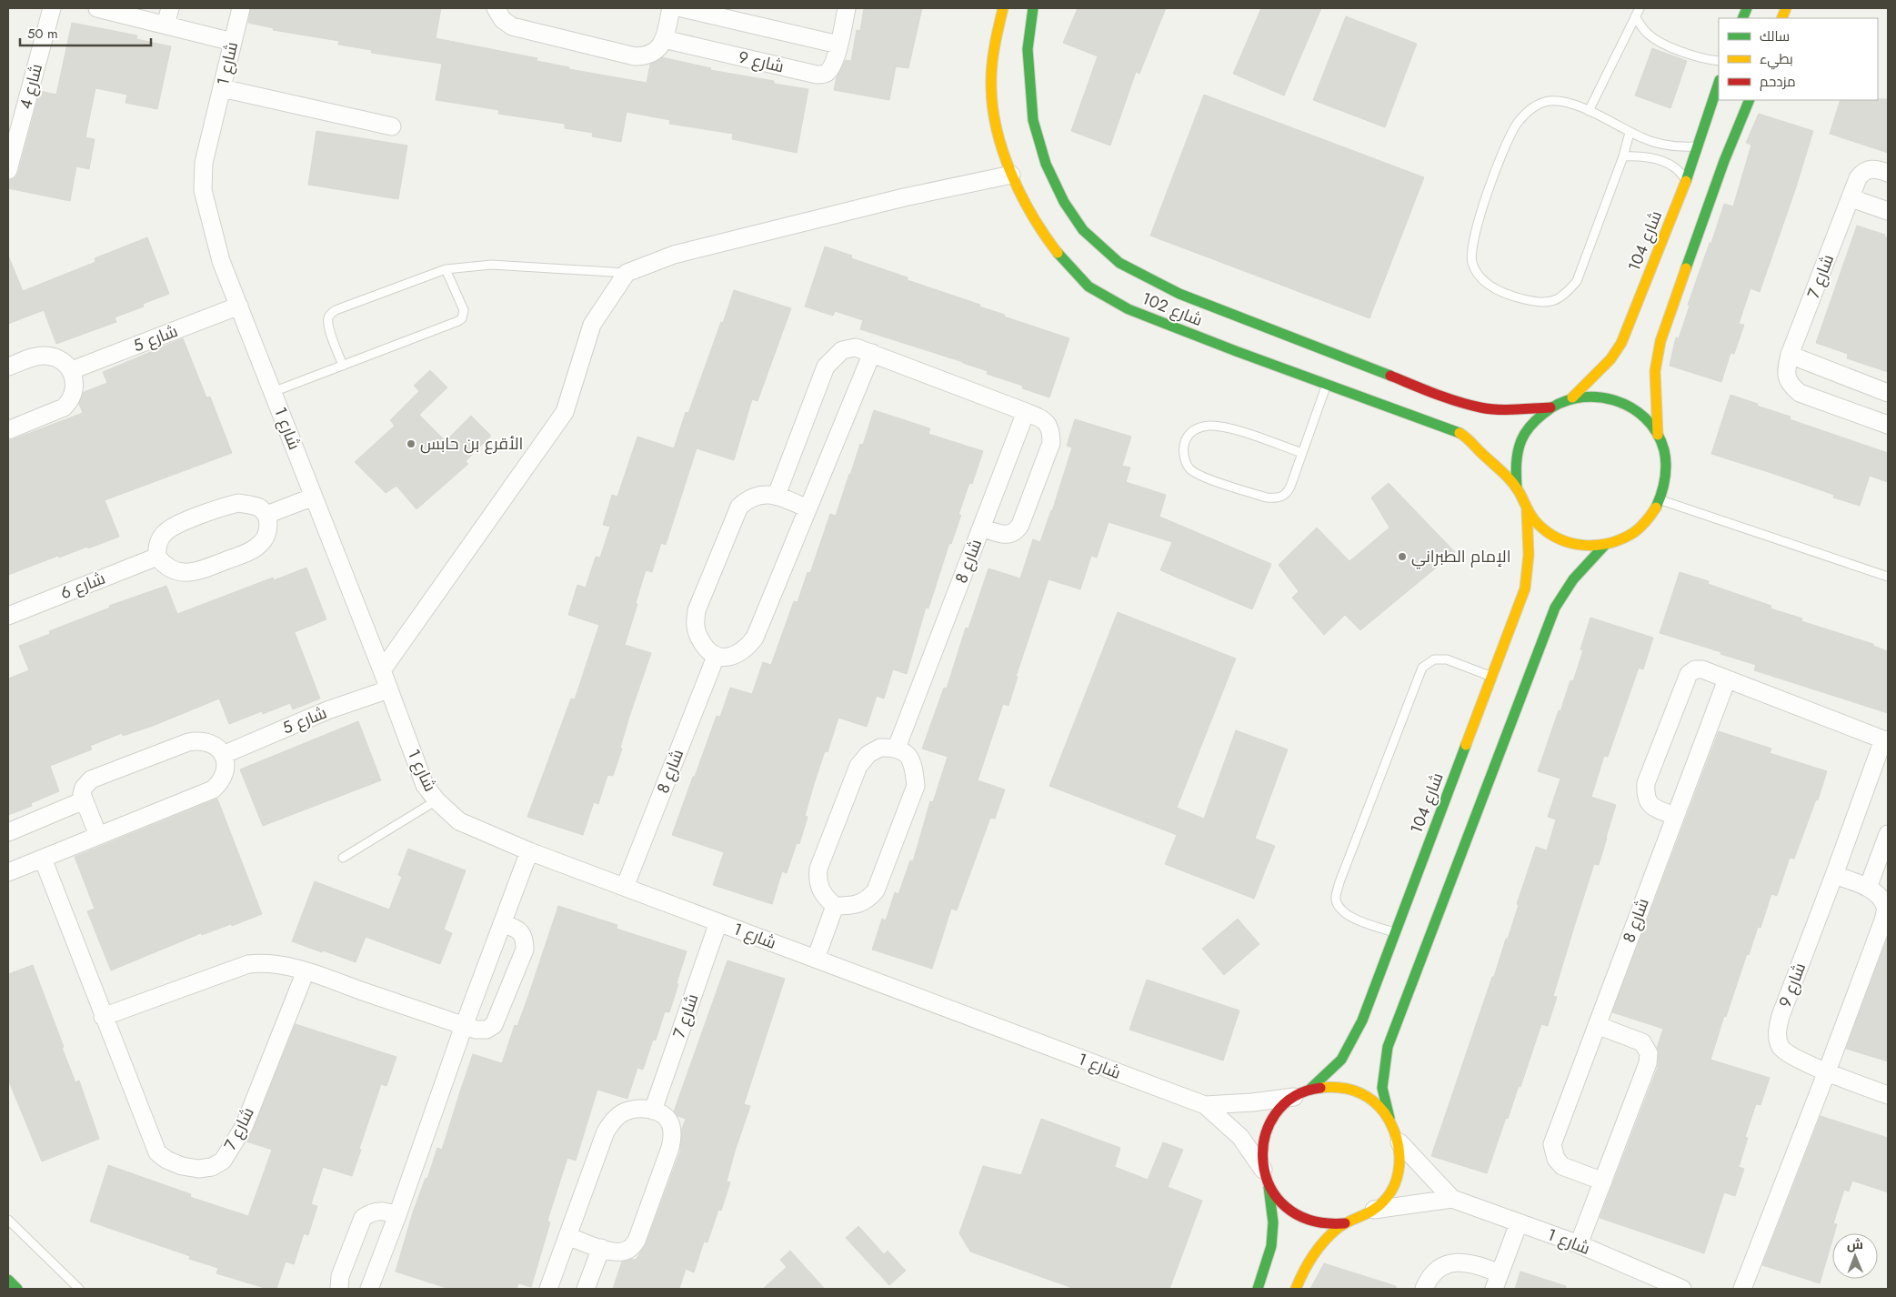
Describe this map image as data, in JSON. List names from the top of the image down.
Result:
{
  "streets": {
    "street": [
      "شارع 9",
      "شارع 1",
      "شارع 4",
      "شارع 104",
      "شارع 7",
      "شارع 102",
      "شارع 5",
      "شارع 8",
      "شارع 6"
    ]
  },
  "crossings": [
    ["شارع 1", "شارع 104"],
    ["شارع 1", "شارع 7"],
    ["شارع 1", "شارع 5"],
    ["شارع 1", "شارع 8"],
    ["شارع 104", "شارع 102"]
  ],
  "places": ["الأقرع بن حابس", "الإمام الطبراني"],
  "legend": ["سالك", "بطيء", "مزدحم"],
  "scale_bar": "50 m",
  "north": "top"
}
